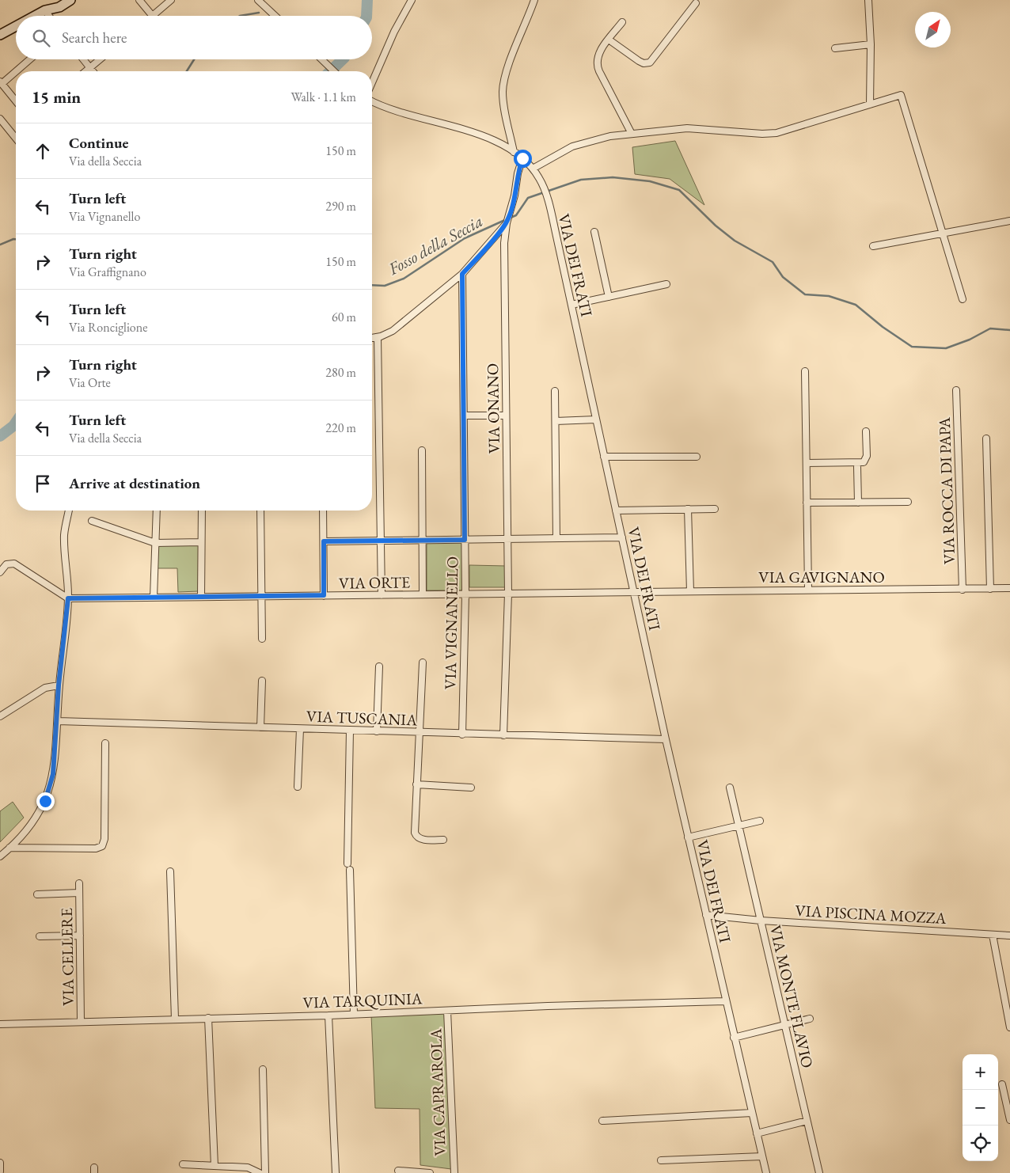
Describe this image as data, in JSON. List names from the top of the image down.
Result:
{
  "streets": {
    "street": [
      "VIA DEI FRATI",
      "VIA ONANO",
      "VIA ROCCA DI PAPA",
      "VIA GAVIGNANO",
      "VIA ORTE",
      "VIA VIGNANELLO",
      "VIA TUSCANIA",
      "VIA PISCINA MOZZA",
      "VIA CELLERE",
      "VIA MONTE FLAVIO",
      "VIA TARQUINIA",
      "VIA CAPRAROLA"
    ]
  },
  "crossings": [
    ["VIA DEI FRATI", "VIA ONANO"],
    ["VIA DEI FRATI", "VIA GAVIGNANO"],
    ["VIA DEI FRATI", "VIA ORTE"],
    ["VIA DEI FRATI", "VIA TUSCANIA"],
    ["VIA DEI FRATI", "VIA PISCINA MOZZA"],
    ["VIA DEI FRATI", "VIA TARQUINIA"],
    ["VIA ONANO", "VIA ORTE"],
    ["VIA ONANO", "VIA TUSCANIA"],
    ["VIA ROCCA DI PAPA", "VIA GAVIGNANO"],
    ["VIA GAVIGNANO", "VIA ORTE"],
    ["VIA ORTE", "VIA VIGNANELLO"],
    ["VIA VIGNANELLO", "VIA TUSCANIA"],
    ["VIA PISCINA MOZZA", "VIA MONTE FLAVIO"],
    ["VIA CELLERE", "VIA TARQUINIA"],
    ["VIA TARQUINIA", "VIA CAPRAROLA"]
  ],
  "water": ["Fosso della Seccia"],
  "north": "top right",
  "page": {
    "search": "Search here",
    "heading": ["15 min", "Walk · 1.1 km"],
    "list": [
      ["Continue", "Via della Seccia", "150 m"],
      ["Turn left", "Via Vignanello", "290 m"],
      ["Turn right", "Via Graffignano", "150 m"],
      ["Turn left", "Via Ronciglione", "60 m"],
      ["Turn right", "Via Orte", "280 m"],
      ["Turn left", "Via della Seccia", "220 m"],
      "Arrive at destination"
    ],
    "map_buttons": ["+", "−"]
  }
}
